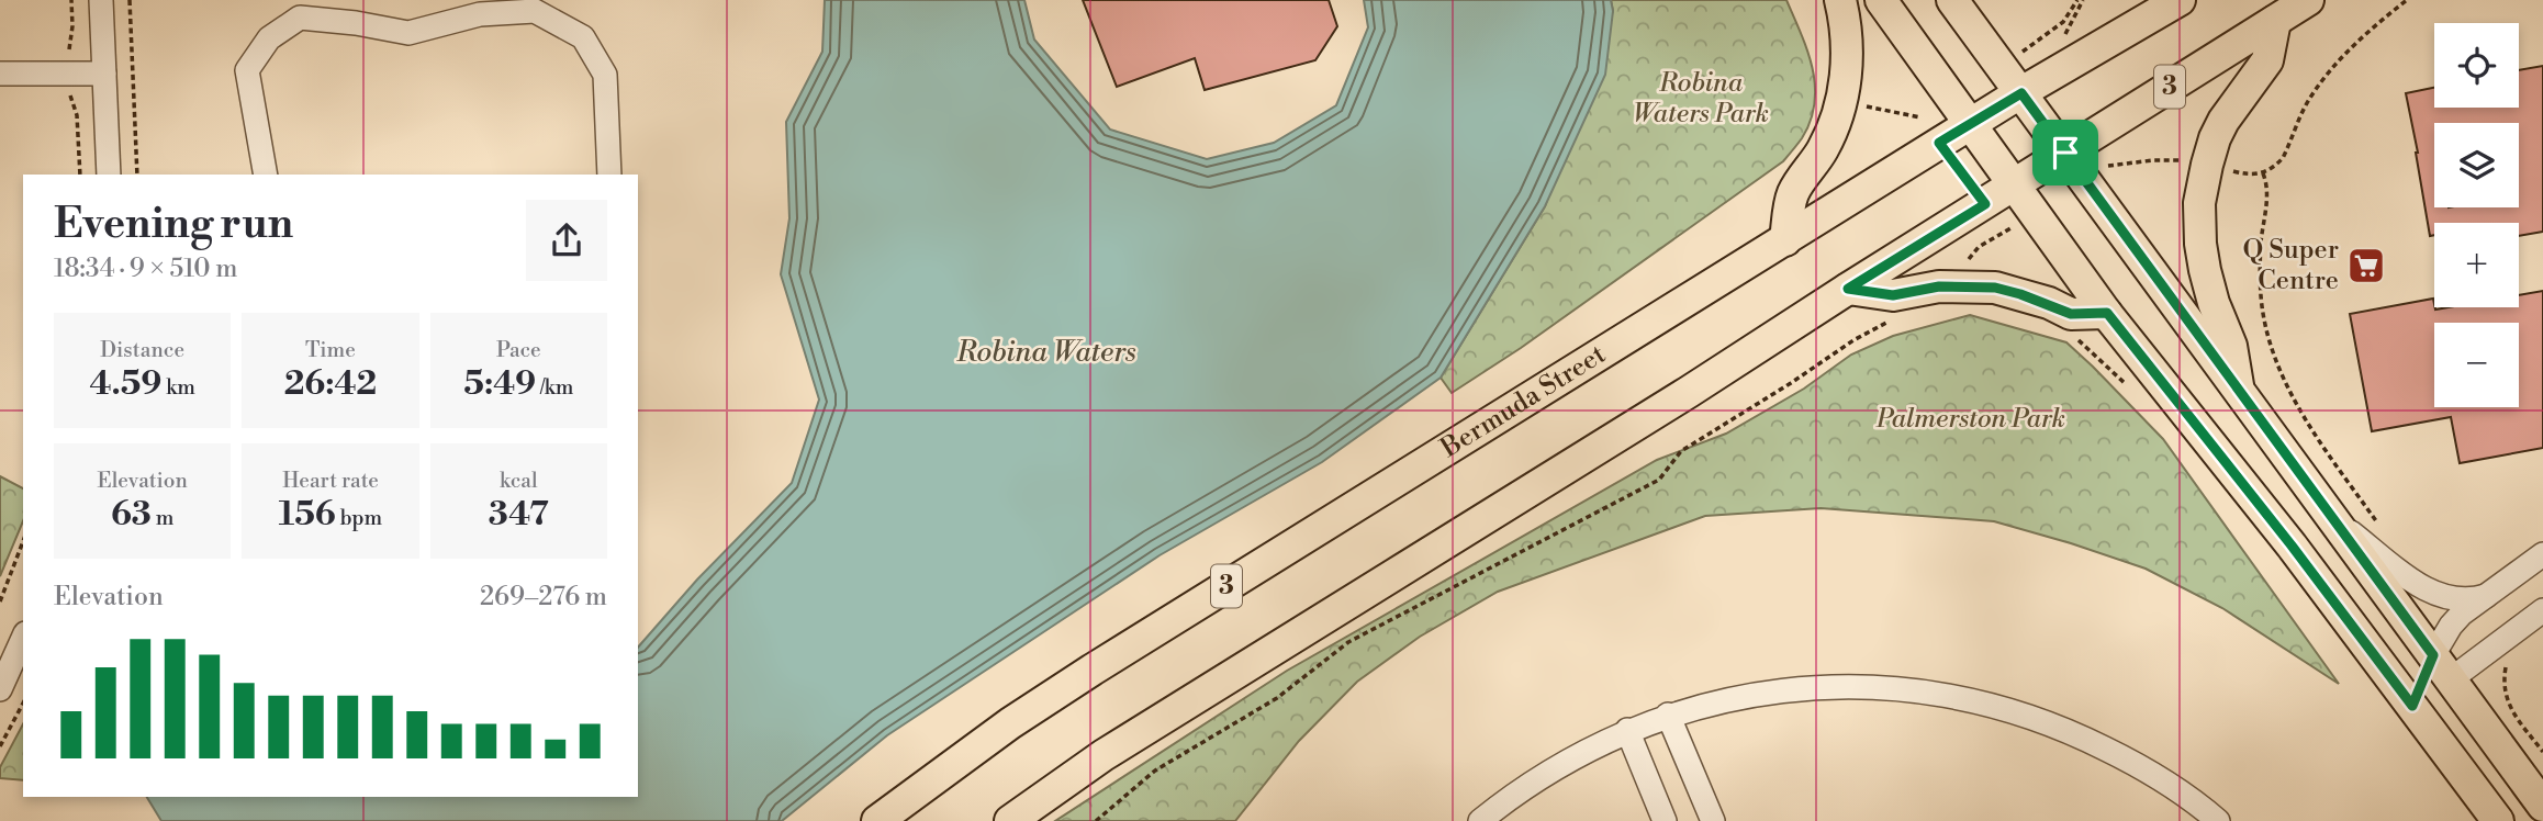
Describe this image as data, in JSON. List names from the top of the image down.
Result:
{
  "streets": {
    "main road": ["3", "Bermuda Street"]
  },
  "water": ["Robina Waters"],
  "parks": ["Robina Waters Park", "Palmerston Park"],
  "places": {
    "supermarket": ["Q Super Centre"]
  },
  "page": {
    "map_buttons": ["+", "−"],
    "heading": ["Evening run", "18:34 · 9 × 510 m"],
    "stats": [
      ["Distance", "4.59 km"],
      ["Time", "26:42"],
      ["Pace", "5:49 /km"],
      ["Elevation", "63 m"],
      ["Heart rate", "156 bpm"],
      ["kcal", "347"]
    ],
    "chart": ["Elevation", "269–276 m"]
  }
}
